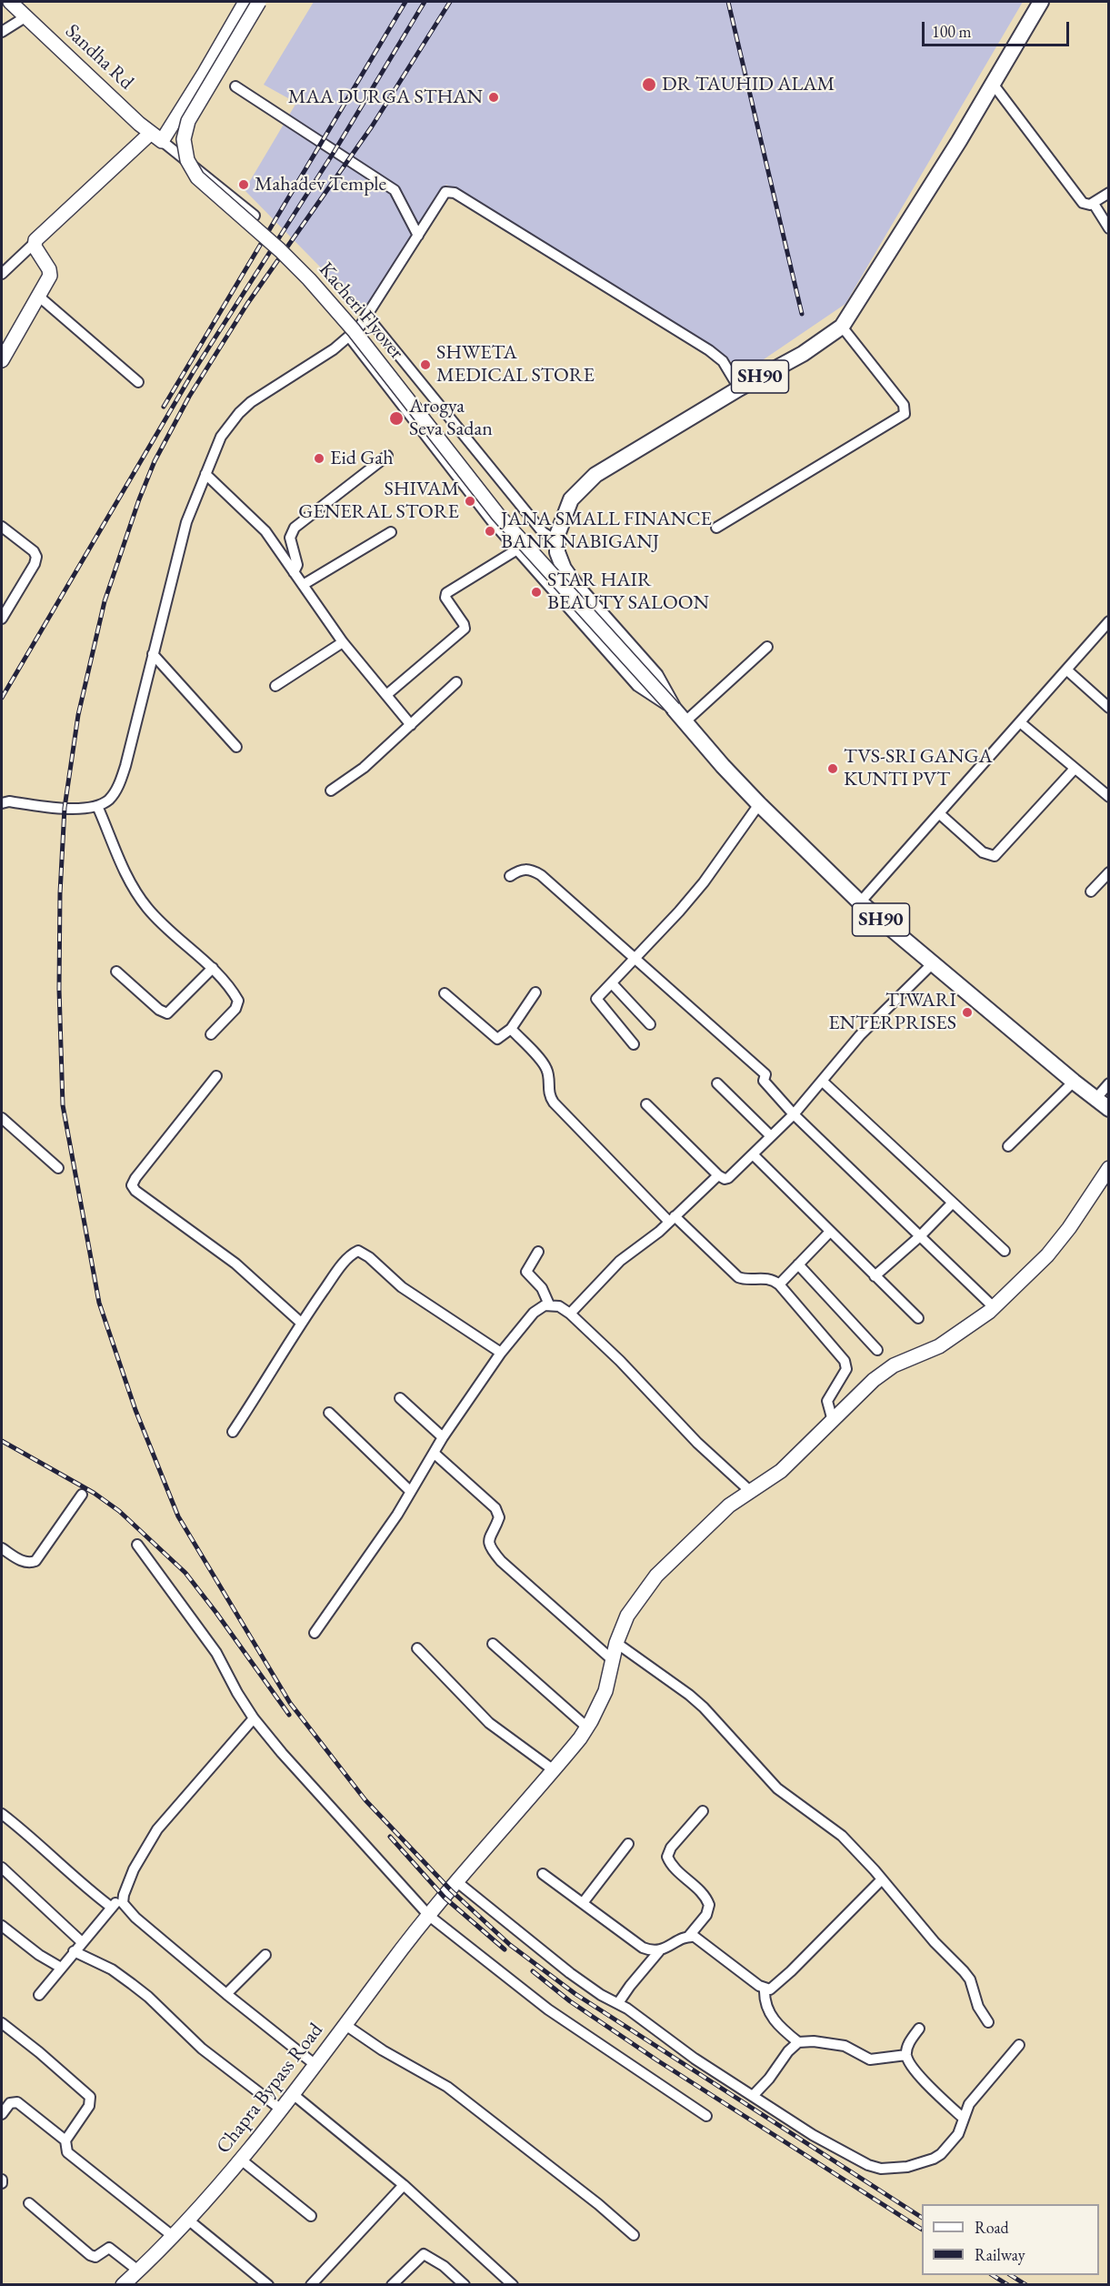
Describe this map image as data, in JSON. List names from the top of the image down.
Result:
{
  "streets": {
    "main road": ["SH90"],
    "street": ["Sandha Rd", "Kacheri Flyover", "Chapra Bypass Road"]
  },
  "crossings": [
    ["Kacheri Flyover", "SH90"]
  ],
  "places": [
    "DR TAUHID ALAM",
    "MAA DURGA STHAN",
    "Mahadev Temple",
    "SHWETA MEDICAL STORE",
    "Arogya Seva Sadan",
    "Eid Gah",
    "SHIVAM GENERAL STORE",
    "JANA SMALL FINANCE BANK NABIGANJ",
    "STAR HAIR BEAUTY SALOON",
    "TVS-SRI GANGA KUNTI PVT",
    "TIWARI ENTERPRISES"
  ],
  "legend": ["Road", "Railway"],
  "scale_bar": "100 m"
}
